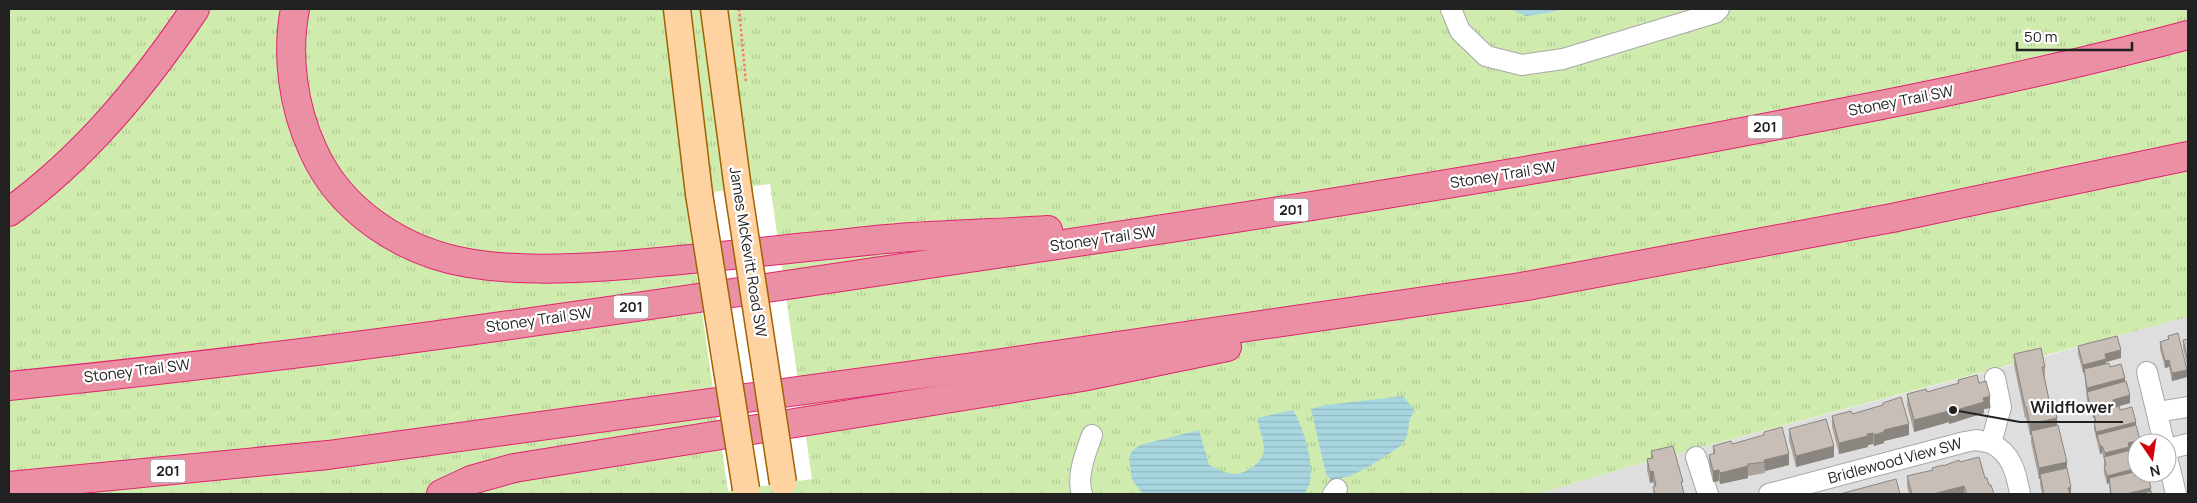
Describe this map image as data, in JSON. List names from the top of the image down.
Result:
{
  "streets": {
    "highway": ["Stoney Trail SW", "201"],
    "main road": ["James McKevitt Road SW"],
    "street": ["Bridlewood View SW"]
  },
  "places": ["Wildflower"],
  "scale_bar": "50 m",
  "north": "bottom"
}
